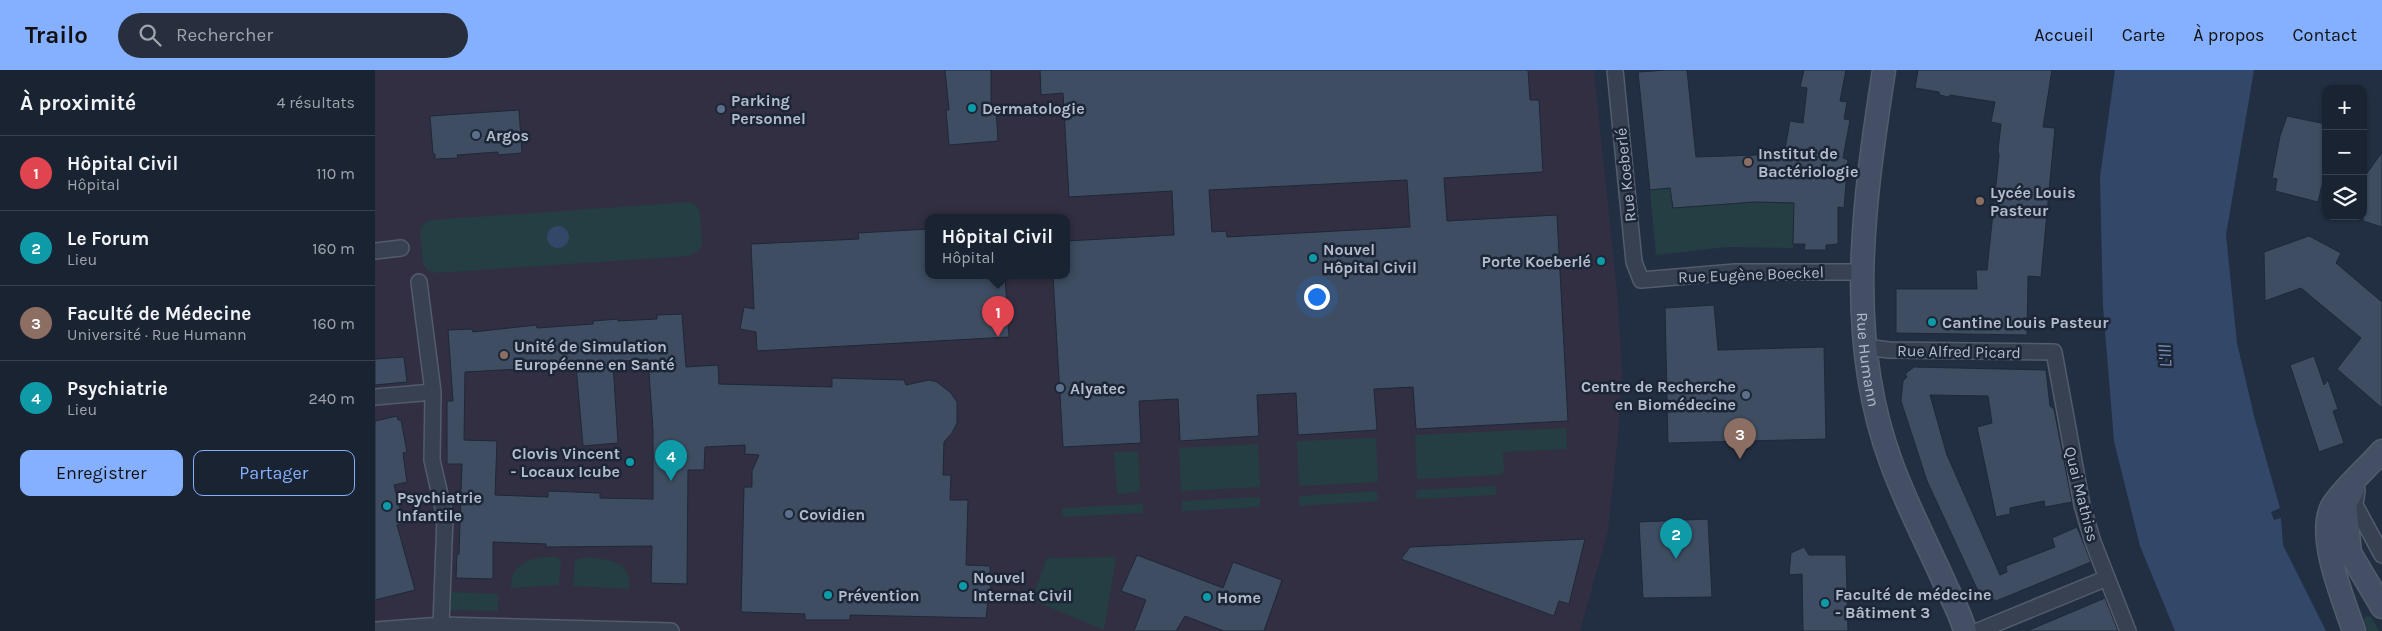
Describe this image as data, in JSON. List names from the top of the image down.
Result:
{
  "streets": {
    "street": [
      "Rue Koeberlé",
      "Rue Eugène Boeckel",
      "Rue Alfred Picard",
      "Rue Humann",
      "Quai Mathiss"
    ]
  },
  "crossings": [
    ["Rue Koeberlé", "Rue Eugène Boeckel"],
    ["Rue Eugène Boeckel", "Rue Humann"],
    ["Rue Alfred Picard", "Rue Humann"],
    ["Rue Alfred Picard", "Quai Mathiss"]
  ],
  "water": ["L'Ill"],
  "places": [
    "Dermatologie",
    "Parking Personnel",
    "Argos",
    "Institut de Bactériologie",
    "Lycée Louis Pasteur",
    "Nouvel Hôpital Civil",
    "Porte Koeberlé",
    "Cantine Louis Pasteur",
    "Unité de Simulation Européenne en Santé",
    "Alyatec",
    "Centre de Recherche en Biomédecine",
    "Clovis Vincent - Locaux Icube",
    "Psychiatrie Infantile",
    "Covidien",
    "Nouvel Internat Civil",
    "Prévention",
    "Home",
    "Faculté de médecine - Bâtiment 3"
  ],
  "page": {
    "header": "Trailo",
    "search": "Rechercher",
    "nav": [
      "Accueil",
      "Carte",
      "À propos",
      "Contact"
    ],
    "heading": ["À proximité", "4 résultats"],
    "map_buttons": ["+", "−"],
    "list": [
      {
        "mark": "1",
        "name": "Hôpital Civil",
        "note": "Hôpital",
        "value": "110 m"
      },
      {
        "mark": "2",
        "name": "Le Forum",
        "note": "Lieu",
        "value": "160 m"
      },
      {
        "mark": "3",
        "name": "Faculté de Médecine",
        "note": "Université · Rue Humann",
        "value": "160 m"
      },
      {
        "mark": "4",
        "name": "Psychiatrie",
        "note": "Lieu",
        "value": "240 m"
      }
    ],
    "popup": ["Hôpital Civil", "Hôpital"],
    "pins": [
      "1",
      "3",
      "4",
      "2"
    ],
    "buttons": ["Enregistrer", "Partager"]
  }
}
